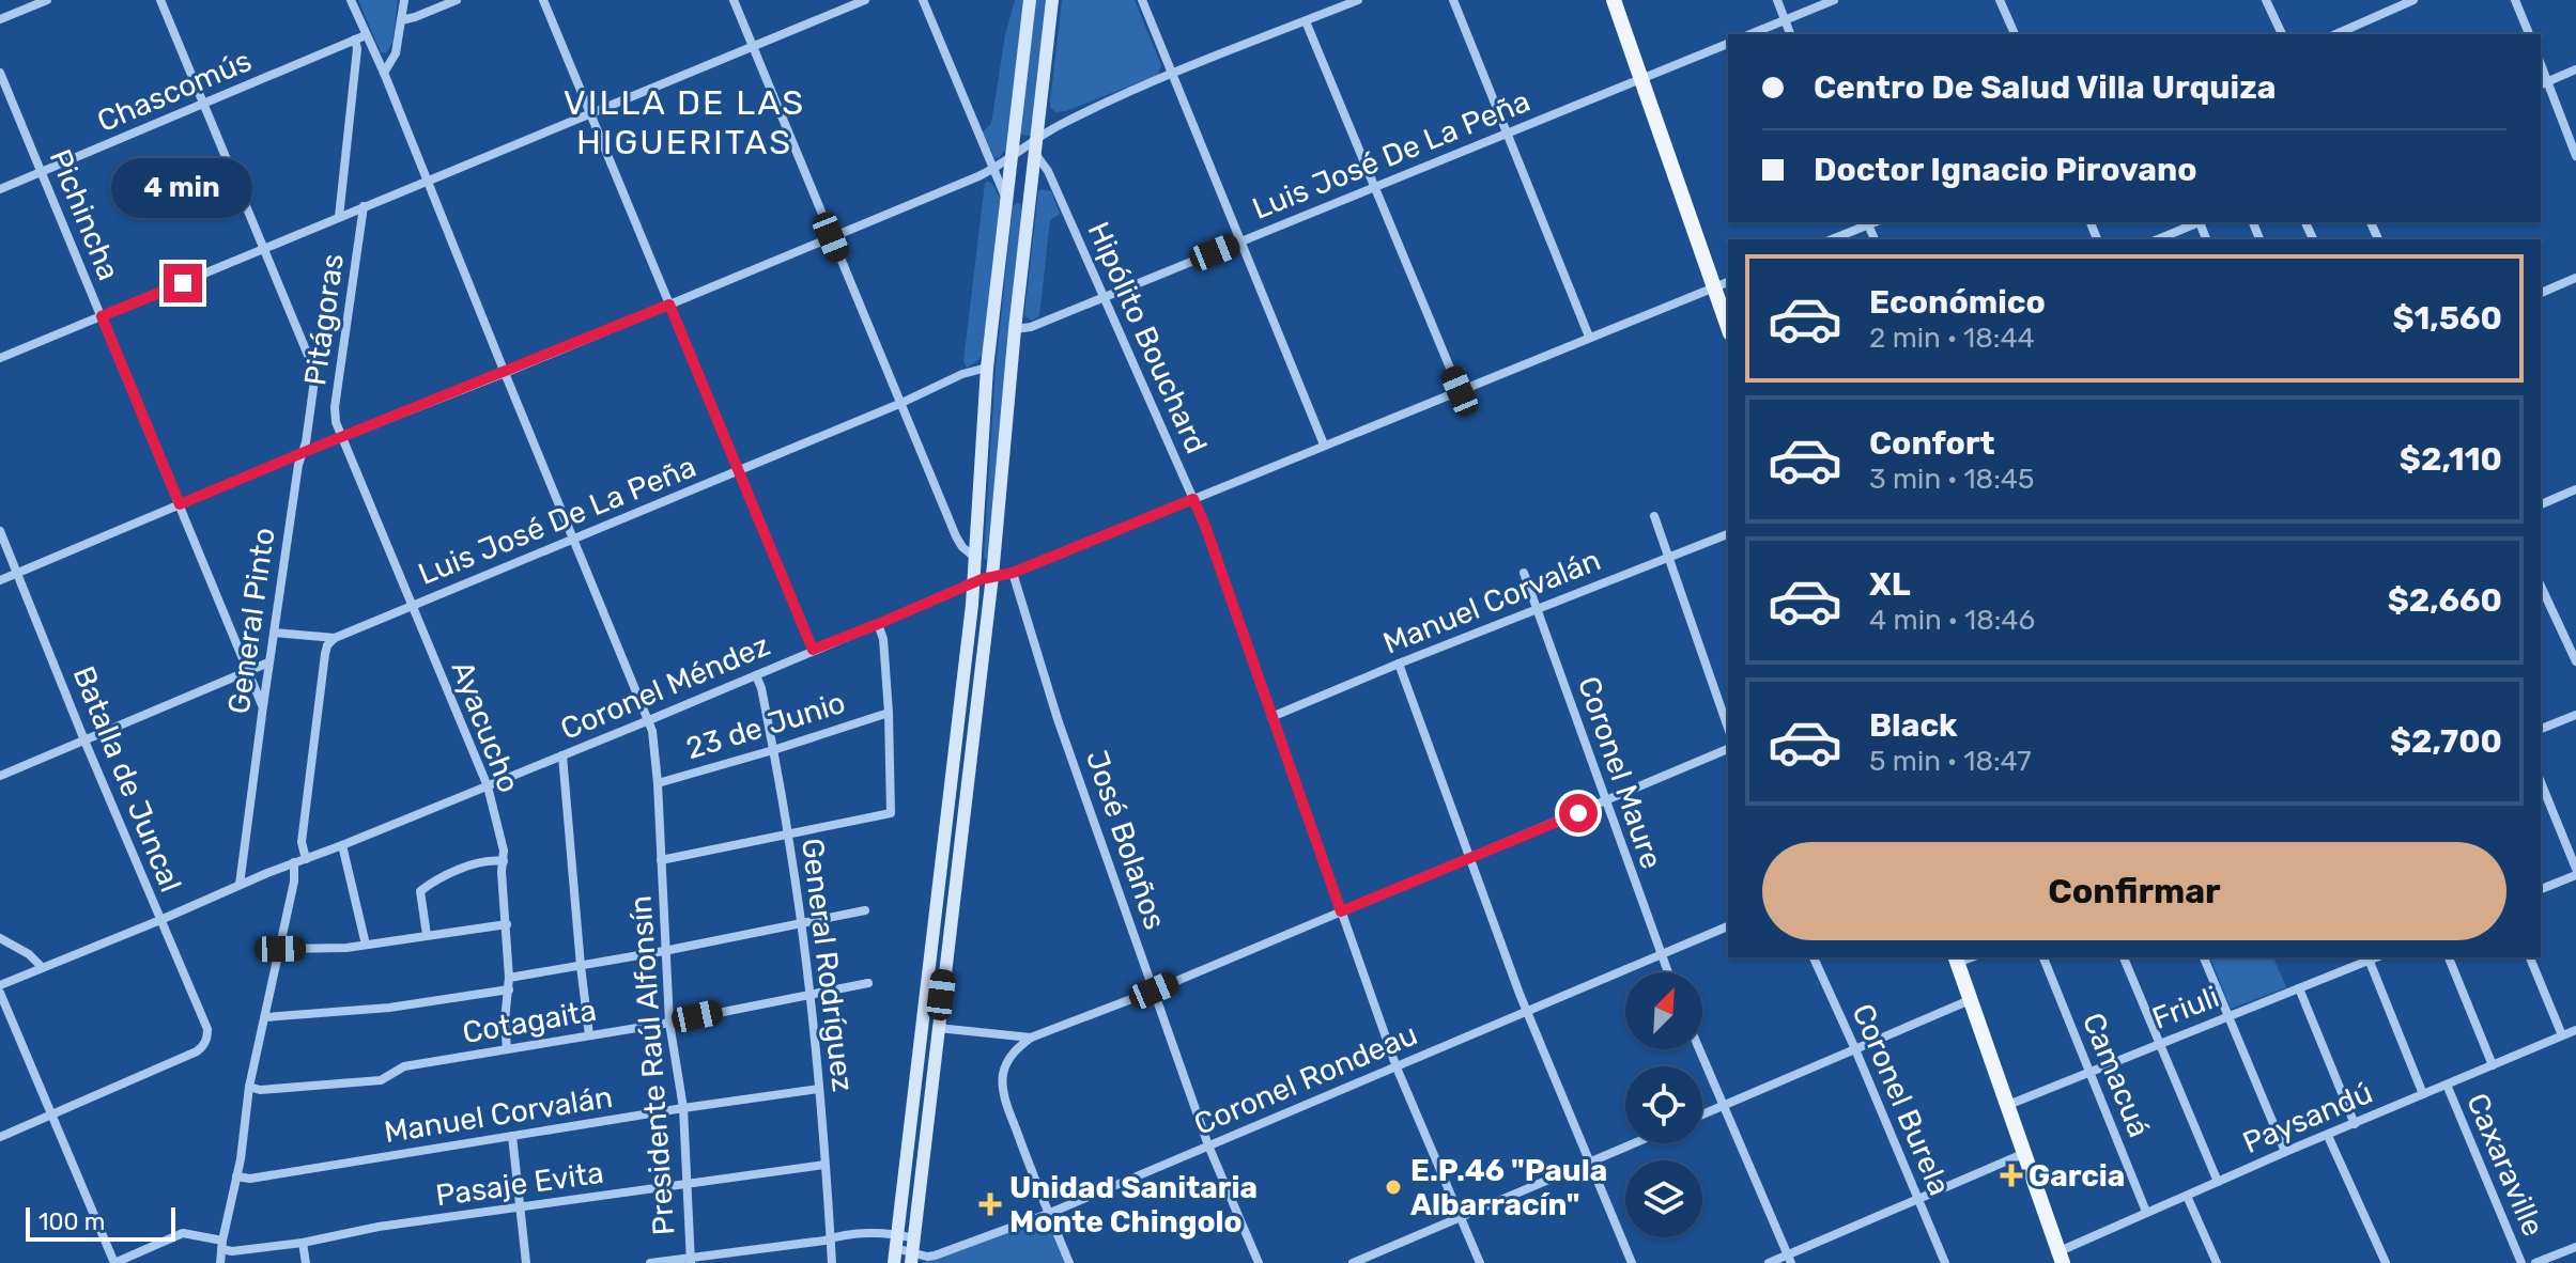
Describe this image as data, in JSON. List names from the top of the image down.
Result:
{
  "streets": {
    "street": [
      "Chascomús",
      "Luis José De La Peña",
      "Pichincha",
      "Pitágoras",
      "Hipólito Bouchard",
      "Manuel Corvalán",
      "General Pinto",
      "Coronel Méndez",
      "23 de Junio",
      "Ayacucho",
      "Coronel Maure",
      "Batalla de Juncal",
      "José Bolaños",
      "General Rodríguez",
      "Friuli",
      "Cotagaita",
      "Presidente Raúl Alfonsín",
      "Camacuá",
      "Coronel Rondeau",
      "Coronel Burela",
      "Paysandú",
      "Caxaraville",
      "Pasaje Evita"
    ]
  },
  "crossings": [
    ["Chascomús", "Pichincha"],
    ["Chascomús", "Presidente Raúl Alfonsín"],
    ["Luis José De La Peña", "Hipólito Bouchard"],
    ["Luis José De La Peña", "General Pinto"],
    ["Luis José De La Peña", "Ayacucho"],
    ["Luis José De La Peña", "Presidente Raúl Alfonsín"],
    ["Pichincha", "General Pinto"],
    ["Pitágoras", "Ayacucho"],
    ["Hipólito Bouchard", "Manuel Corvalán"],
    ["Hipólito Bouchard", "Coronel Méndez"],
    ["Hipólito Bouchard", "Coronel Rondeau"],
    ["Manuel Corvalán", "Coronel Maure"],
    ["Manuel Corvalán", "General Rodríguez"],
    ["Manuel Corvalán", "Presidente Raúl Alfonsín"],
    ["General Pinto", "Coronel Méndez"],
    ["Coronel Méndez", "Ayacucho"],
    ["Coronel Méndez", "Batalla de Juncal"],
    ["Coronel Méndez", "José Bolaños"],
    ["Coronel Méndez", "General Rodríguez"],
    ["Coronel Méndez", "Presidente Raúl Alfonsín"],
    ["23 de Junio", "General Rodríguez"],
    ["23 de Junio", "Presidente Raúl Alfonsín"],
    ["Ayacucho", "Cotagaita"],
    ["Coronel Maure", "Coronel Rondeau"],
    ["José Bolaños", "Coronel Rondeau"],
    ["General Rodríguez", "Cotagaita"],
    ["General Rodríguez", "Pasaje Evita"],
    ["Friuli", "Camacuá"],
    ["Friuli", "Caxaraville"],
    ["Cotagaita", "Presidente Raúl Alfonsín"],
    ["Presidente Raúl Alfonsín", "Pasaje Evita"],
    ["Camacuá", "Paysandú"],
    ["Paysandú", "Caxaraville"]
  ],
  "districts": ["VILLA DE LAS HIGUERITAS"],
  "places": {
    "health": ["Garcia", "Unidad Sanitaria Monte Chingolo"],
    "other": ["E.P.46 \"Paula Albarracín\""]
  },
  "scale_bar": "100 m",
  "north": "top right",
  "page": {
    "banner": ["Centro De Salud Villa Urquiza", "Doctor Ignacio Pirovano"],
    "bubble": "4 min",
    "list": [
      {
        "name": "Económico",
        "note": "2 min · 18:44",
        "value": "$1,560"
      },
      {
        "name": "Confort",
        "note": "3 min · 18:45",
        "value": "$2,110"
      },
      {
        "name": "XL",
        "note": "4 min · 18:46",
        "value": "$2,660"
      },
      {
        "name": "Black",
        "note": "5 min · 18:47",
        "value": "$2,700"
      }
    ],
    "buttons": "Confirmar",
    "scale": "100 m"
  }
}
